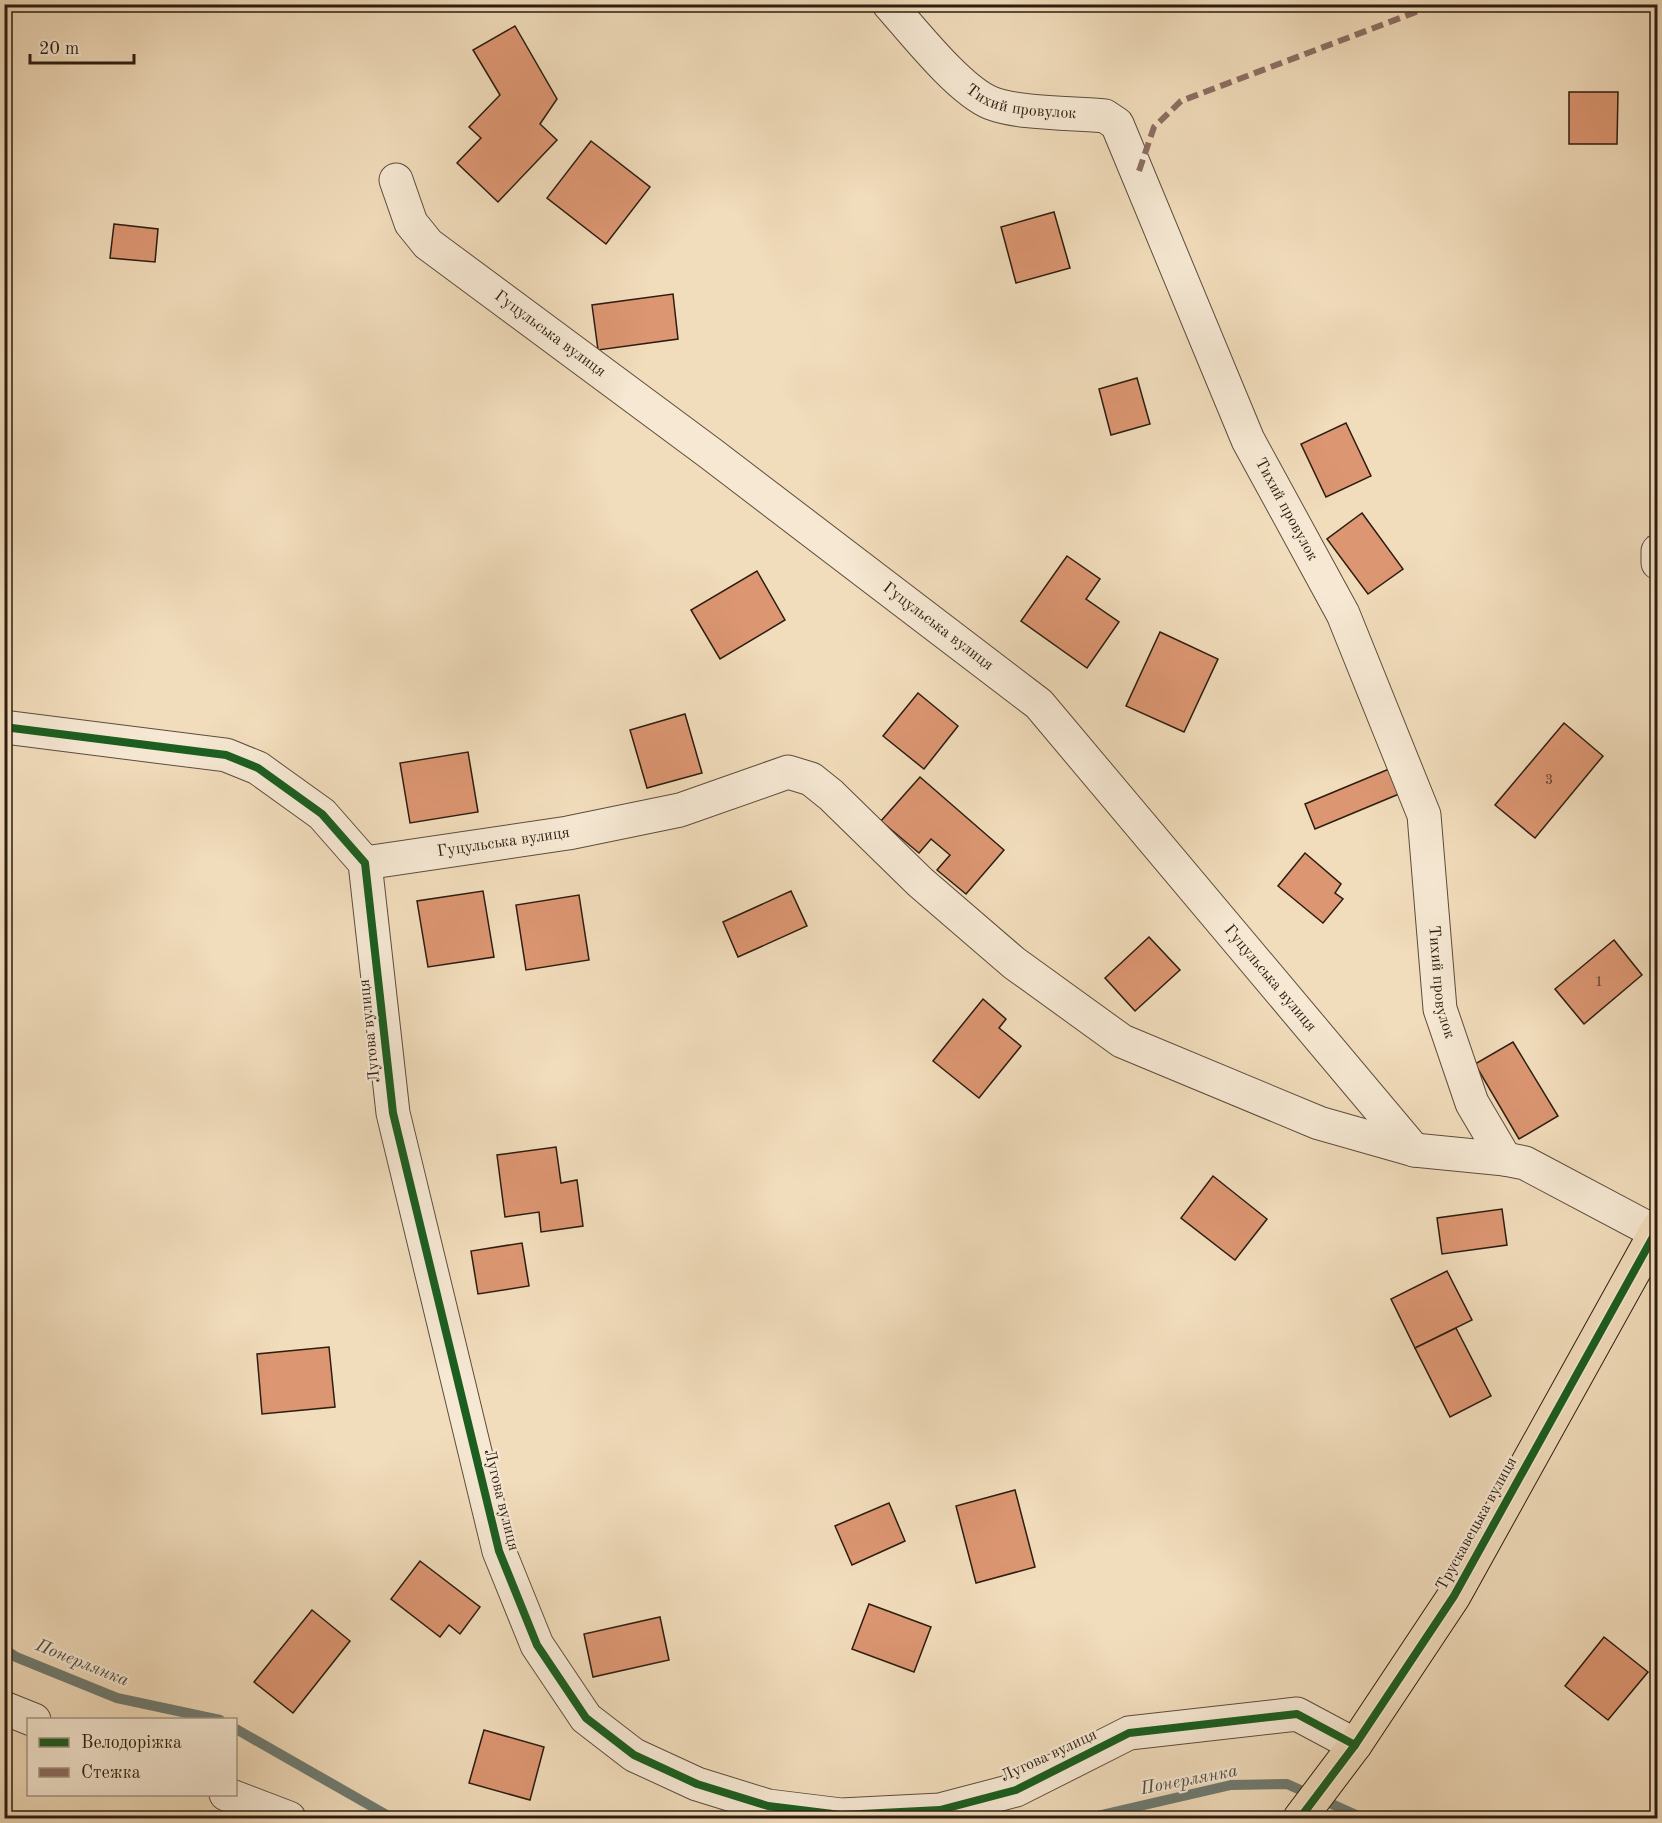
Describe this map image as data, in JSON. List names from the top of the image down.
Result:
{
  "streets": {
    "main road": ["Трускавецька вулиця"],
    "street": ["Тихий провулок", "Гуцульська вулиця", "Лугова вулиця"]
  },
  "crossings": [
    ["Тихий провулок", "Гуцульська вулиця"],
    ["Гуцульська вулиця", "Лугова вулиця"],
    ["Гуцульська вулиця", "Трускавецька вулиця"],
    ["Лугова вулиця", "Трускавецька вулиця"]
  ],
  "water": ["Понерлянка"],
  "house_numbers": ["3", "1"],
  "legend": ["Велодоріжка", "Стежка"],
  "scale_bar": "20 m"
}
